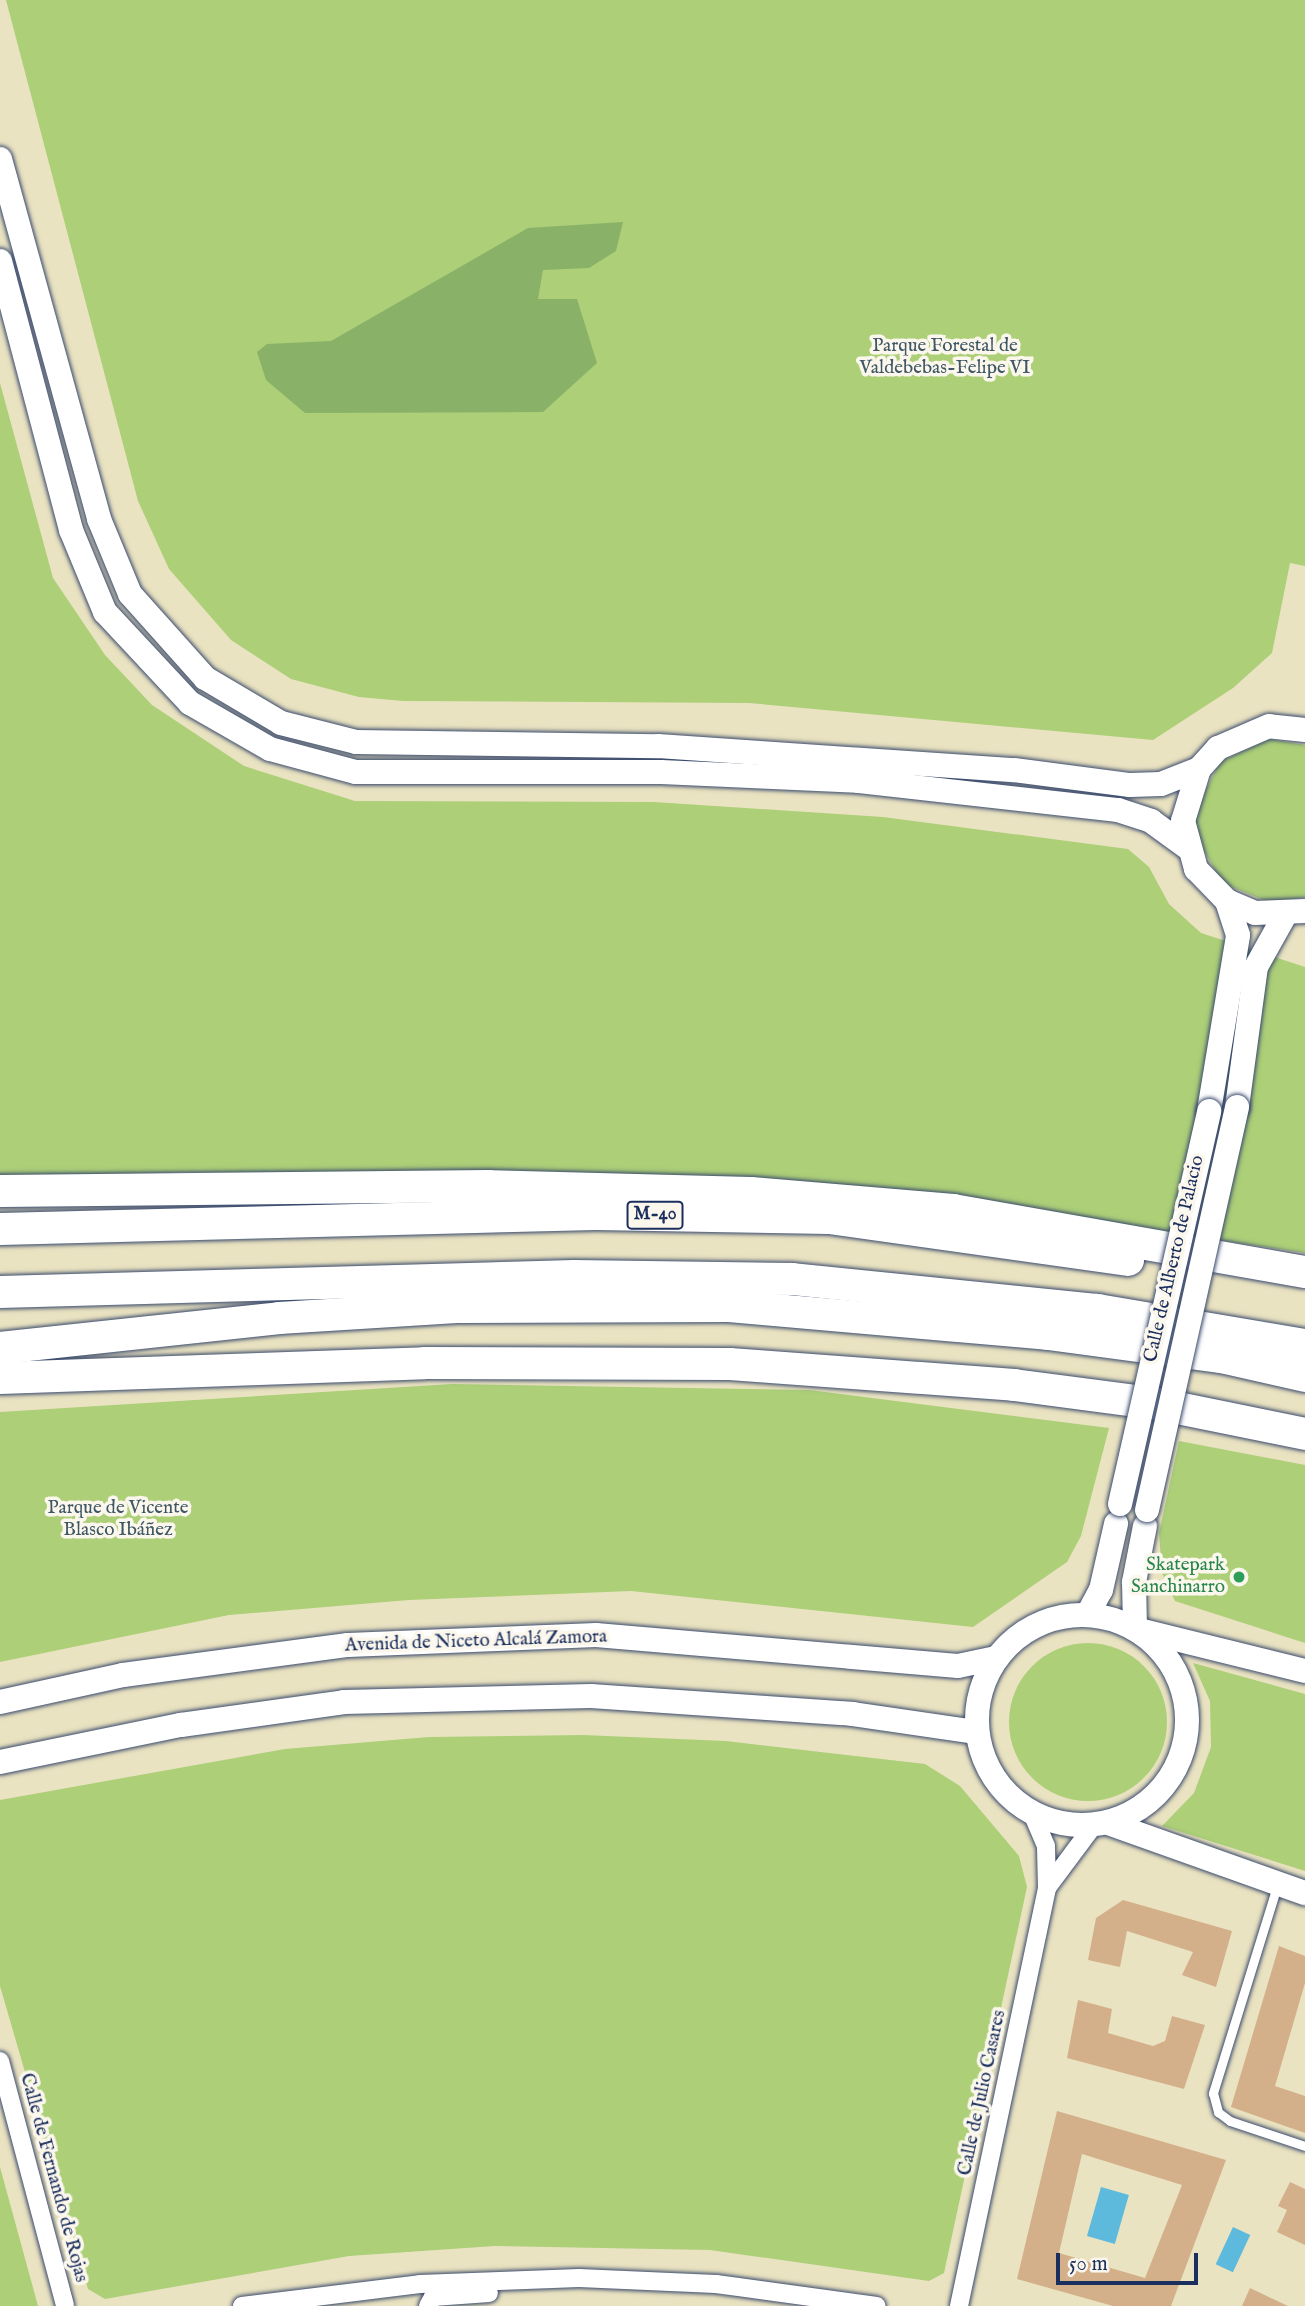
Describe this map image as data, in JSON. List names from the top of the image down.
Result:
{
  "streets": {
    "highway": ["M-40"],
    "street": [
      "Calle de Alberto de Palacio",
      "Avenida de Niceto Alcalá Zamora",
      "Calle de Julio Casares",
      "Calle de Fernando de Rojas"
    ]
  },
  "crossings": [
    ["Calle de Alberto de Palacio", "Avenida de Niceto Alcalá Zamora"],
    ["Calle de Alberto de Palacio", "Calle de Julio Casares"],
    ["Avenida de Niceto Alcalá Zamora", "Calle de Julio Casares"]
  ],
  "parks": ["Parque Forestal de Valdebebas-Felipe VI", "Parque de Vicente Blasco Ibáñez"],
  "places": ["Skatepark Sanchinarro"],
  "scale_bar": "50 m"
}
